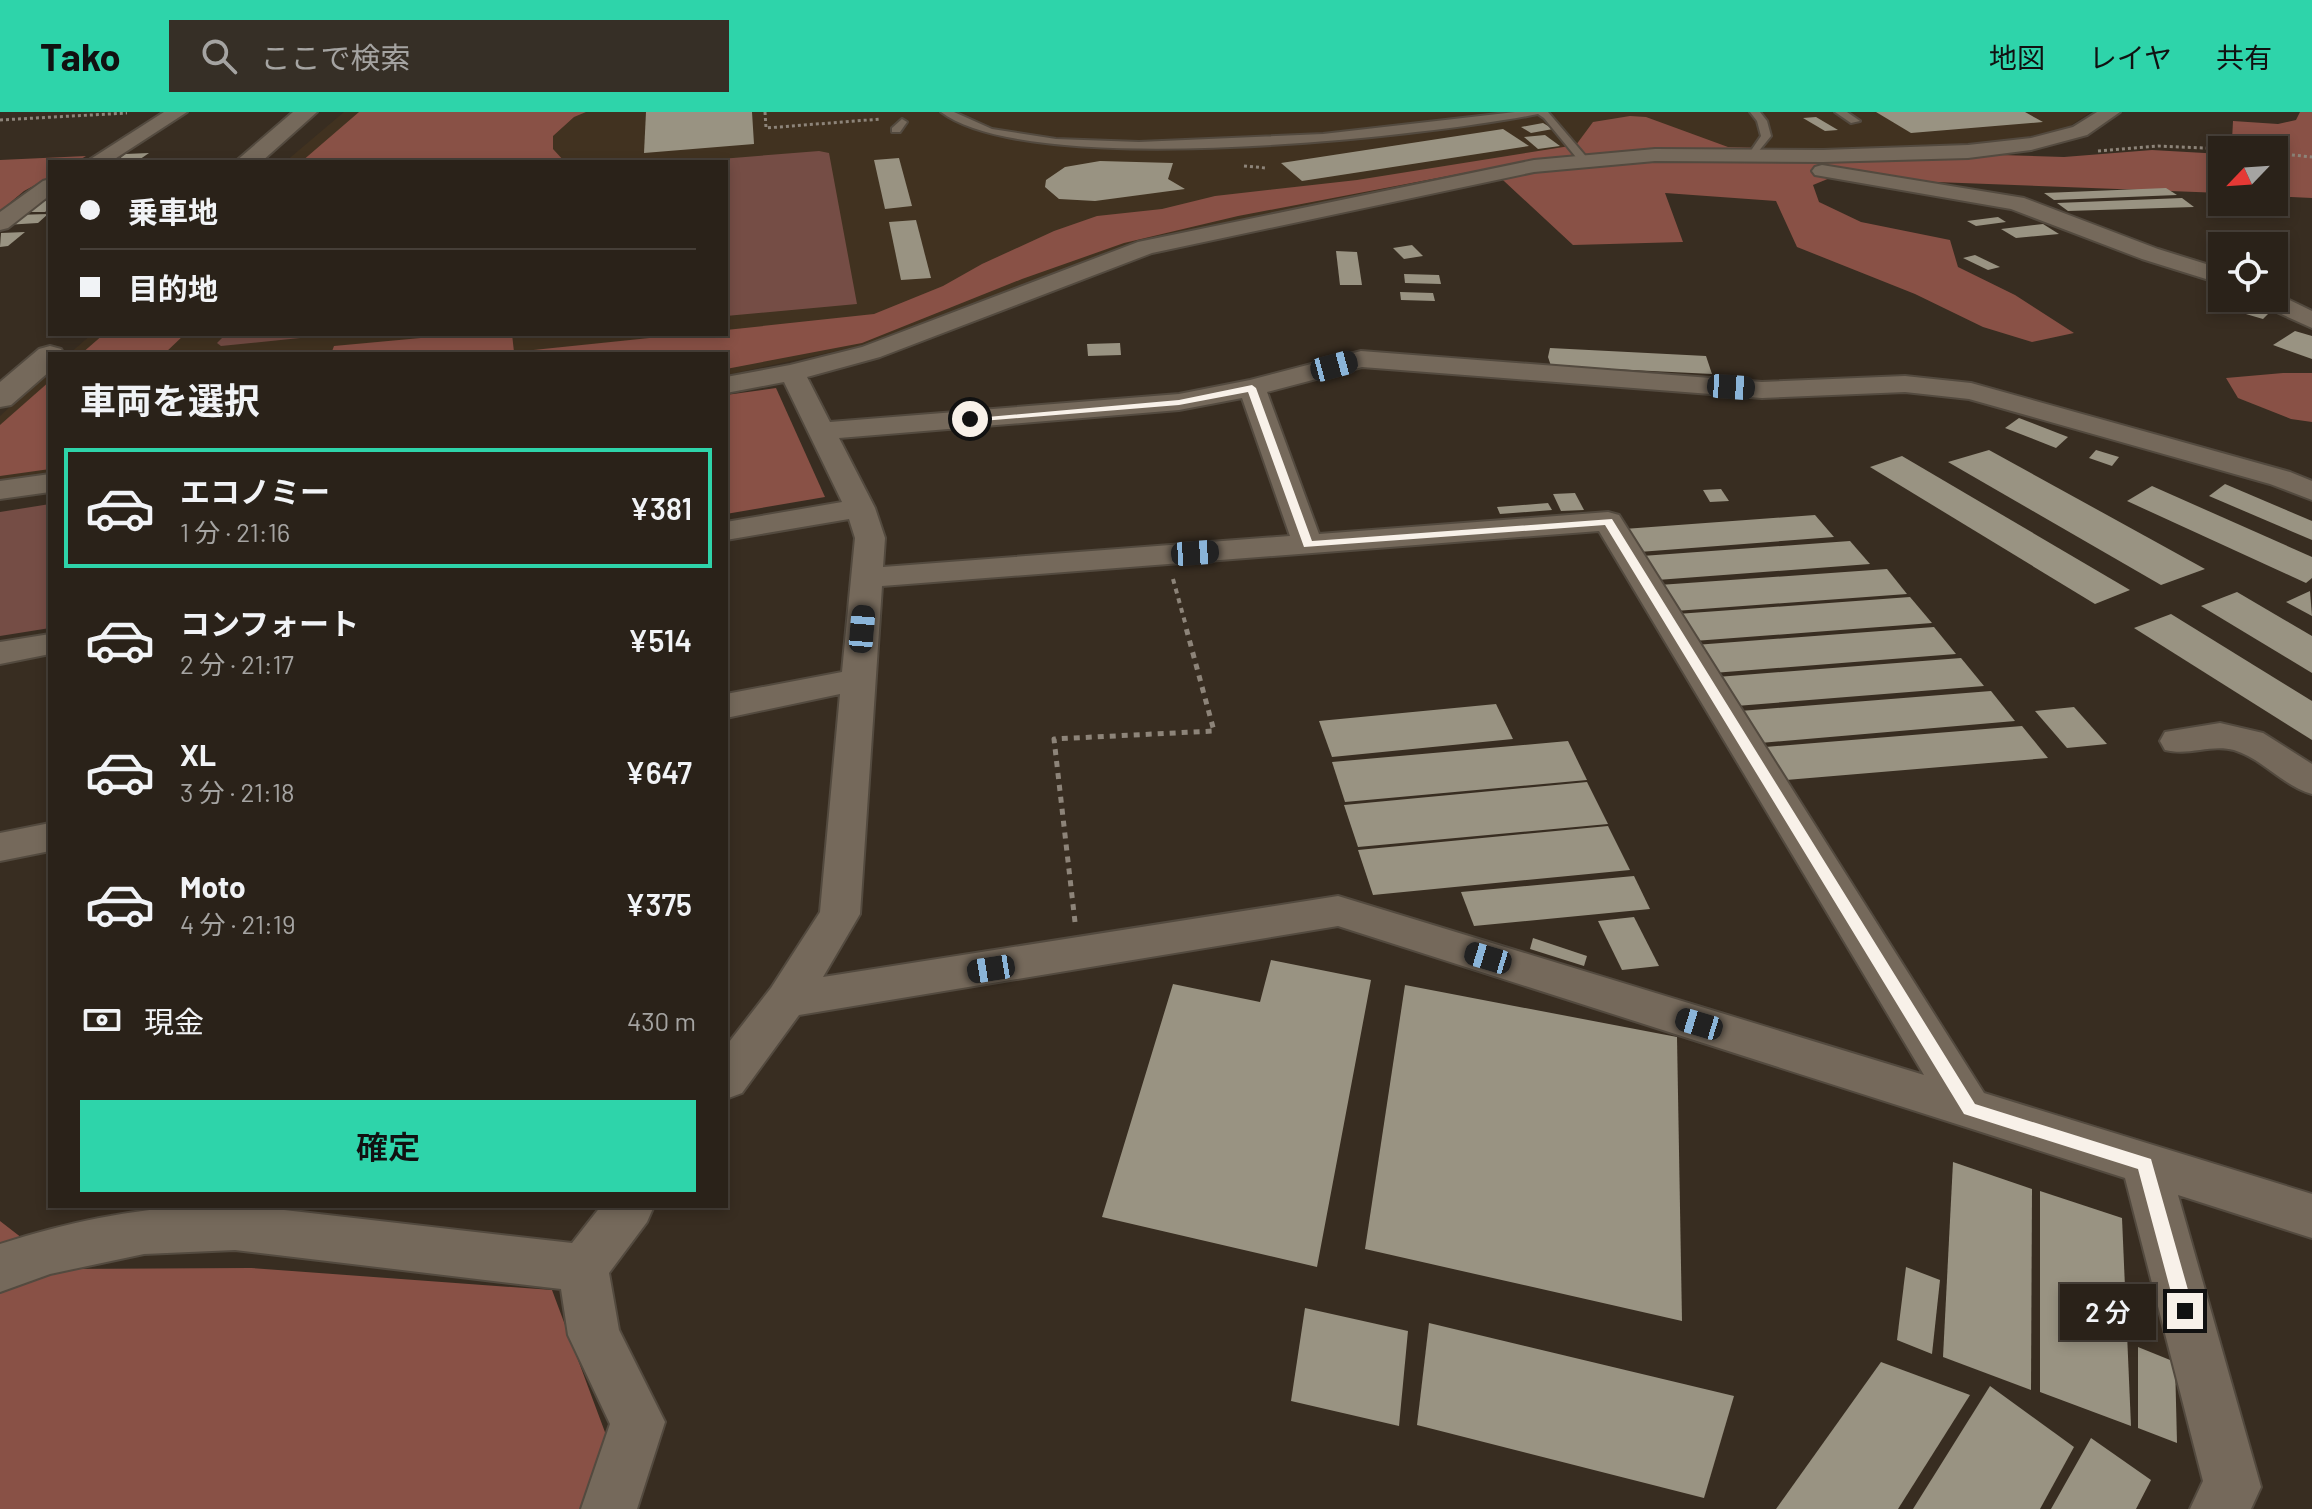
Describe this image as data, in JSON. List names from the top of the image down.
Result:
{
  "north": "bottom left",
  "page": {
    "header": "Tako",
    "search": "ここで検索",
    "nav": ["地図", "レイヤ", "共有"],
    "banner": ["乗車地", "目的地"],
    "heading": "車両を選択",
    "list": [
      {
        "name": "エコノミー",
        "note": "1 分 · 21:16",
        "value": "¥381"
      },
      {
        "name": "コンフォート",
        "note": "2 分 · 21:17",
        "value": "¥514"
      },
      {
        "name": "XL",
        "note": "3 分 · 21:18",
        "value": "¥647"
      },
      {
        "name": "Moto",
        "note": "4 分 · 21:19",
        "value": "¥375"
      }
    ],
    "pay": ["現金", "430 m"],
    "buttons": "確定",
    "bubble": "2 分"
  }
}
